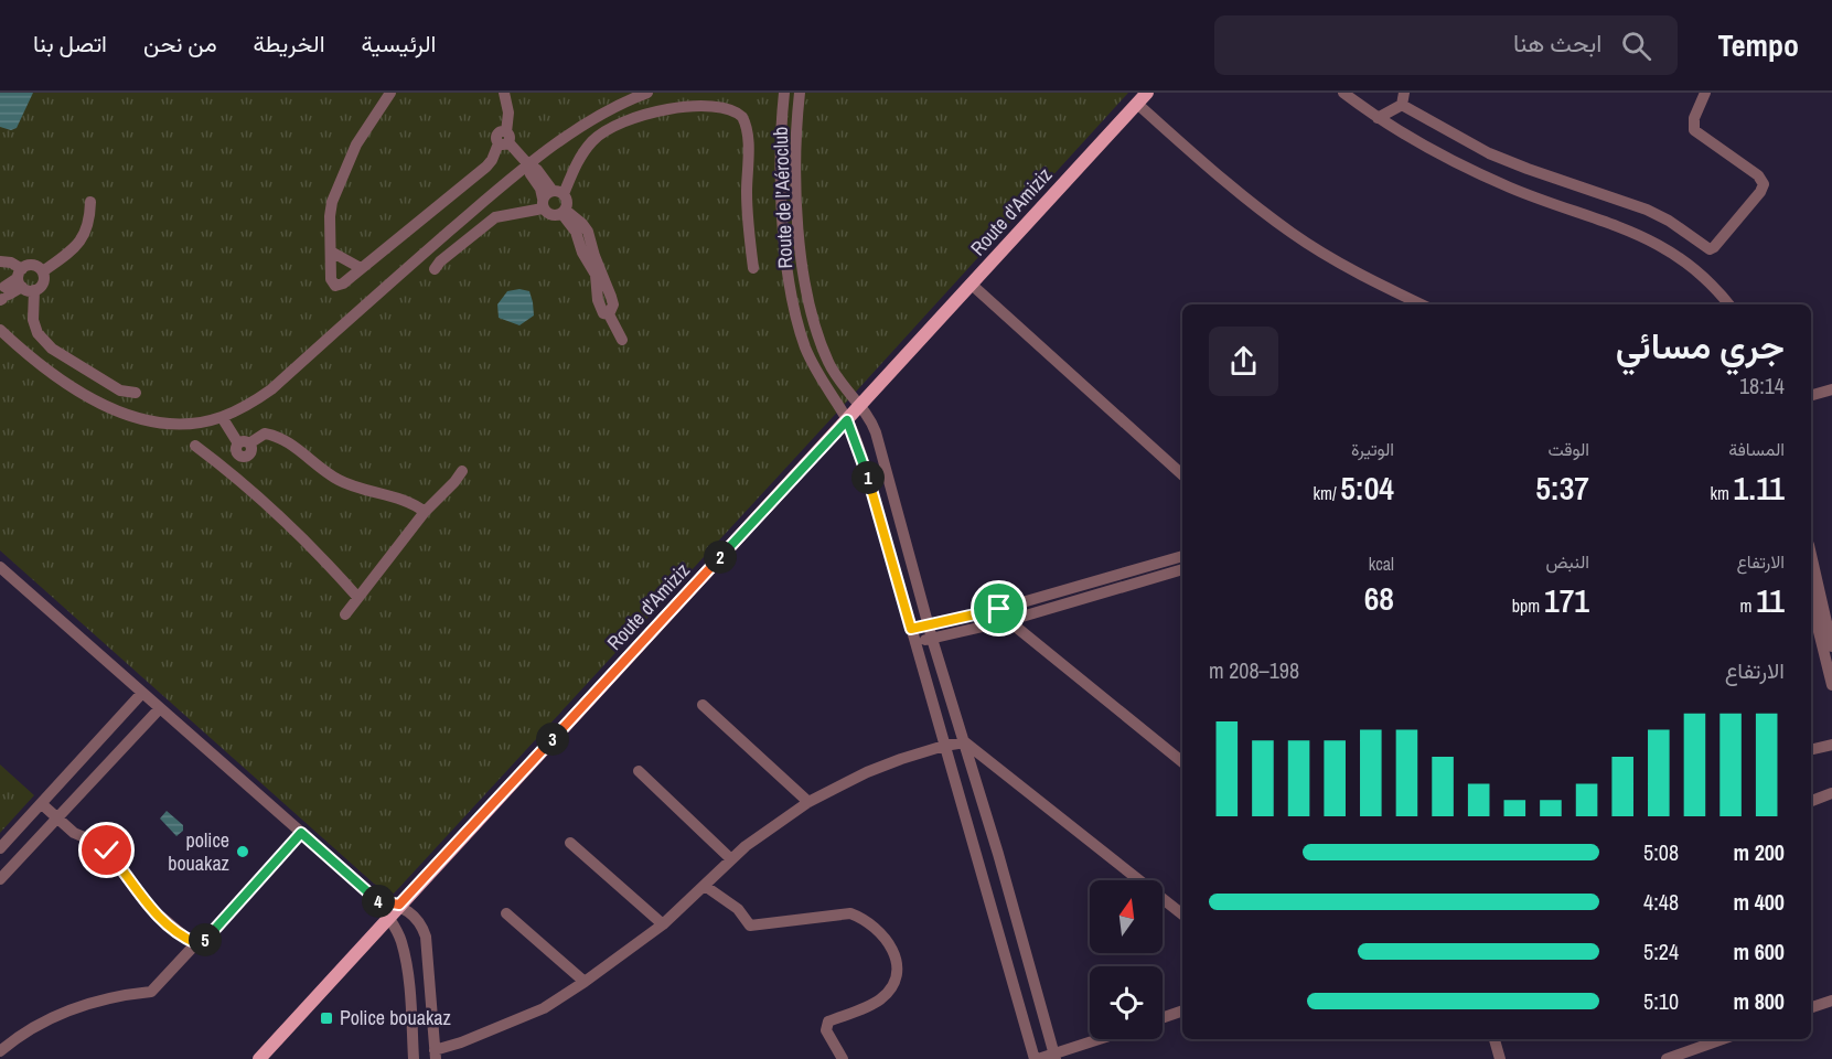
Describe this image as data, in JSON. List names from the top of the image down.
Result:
{
  "streets": {
    "main road": ["Route d'Amiziz"],
    "street": ["Route de l’Aéroclub"]
  },
  "crossings": [
    ["Route de l’Aéroclub", "Route d'Amiziz"]
  ],
  "places": {
    "other": ["police bouakaz"],
    "transit": ["Police bouakaz"]
  },
  "north": "top",
  "page": {
    "header": "Tempo",
    "search": "ابحث هنا",
    "nav": [
      "الرئيسية",
      "الخريطة",
      "من نحن",
      "اتصل بنا"
    ],
    "heading": ["جري مسائي", "18:14"],
    "stats": [
      ["المسافة", "1.11 km"],
      ["الوقت", "5:37"],
      ["الوتيرة", "5:04 /km"],
      ["الارتفاع", "11 m"],
      ["النبض", "171 bpm"],
      ["kcal", "68"]
    ],
    "pins": [
      "1",
      "2",
      "3",
      "4",
      "5"
    ],
    "chart": ["الارتفاع", "198–208 m"],
    "list": [
      {
        "name": "200 m",
        "note": "5:08"
      },
      {
        "name": "400 m",
        "note": "4:48"
      },
      {
        "name": "600 m",
        "note": "5:24"
      },
      {
        "name": "800 m",
        "note": "5:10"
      }
    ]
  }
}
